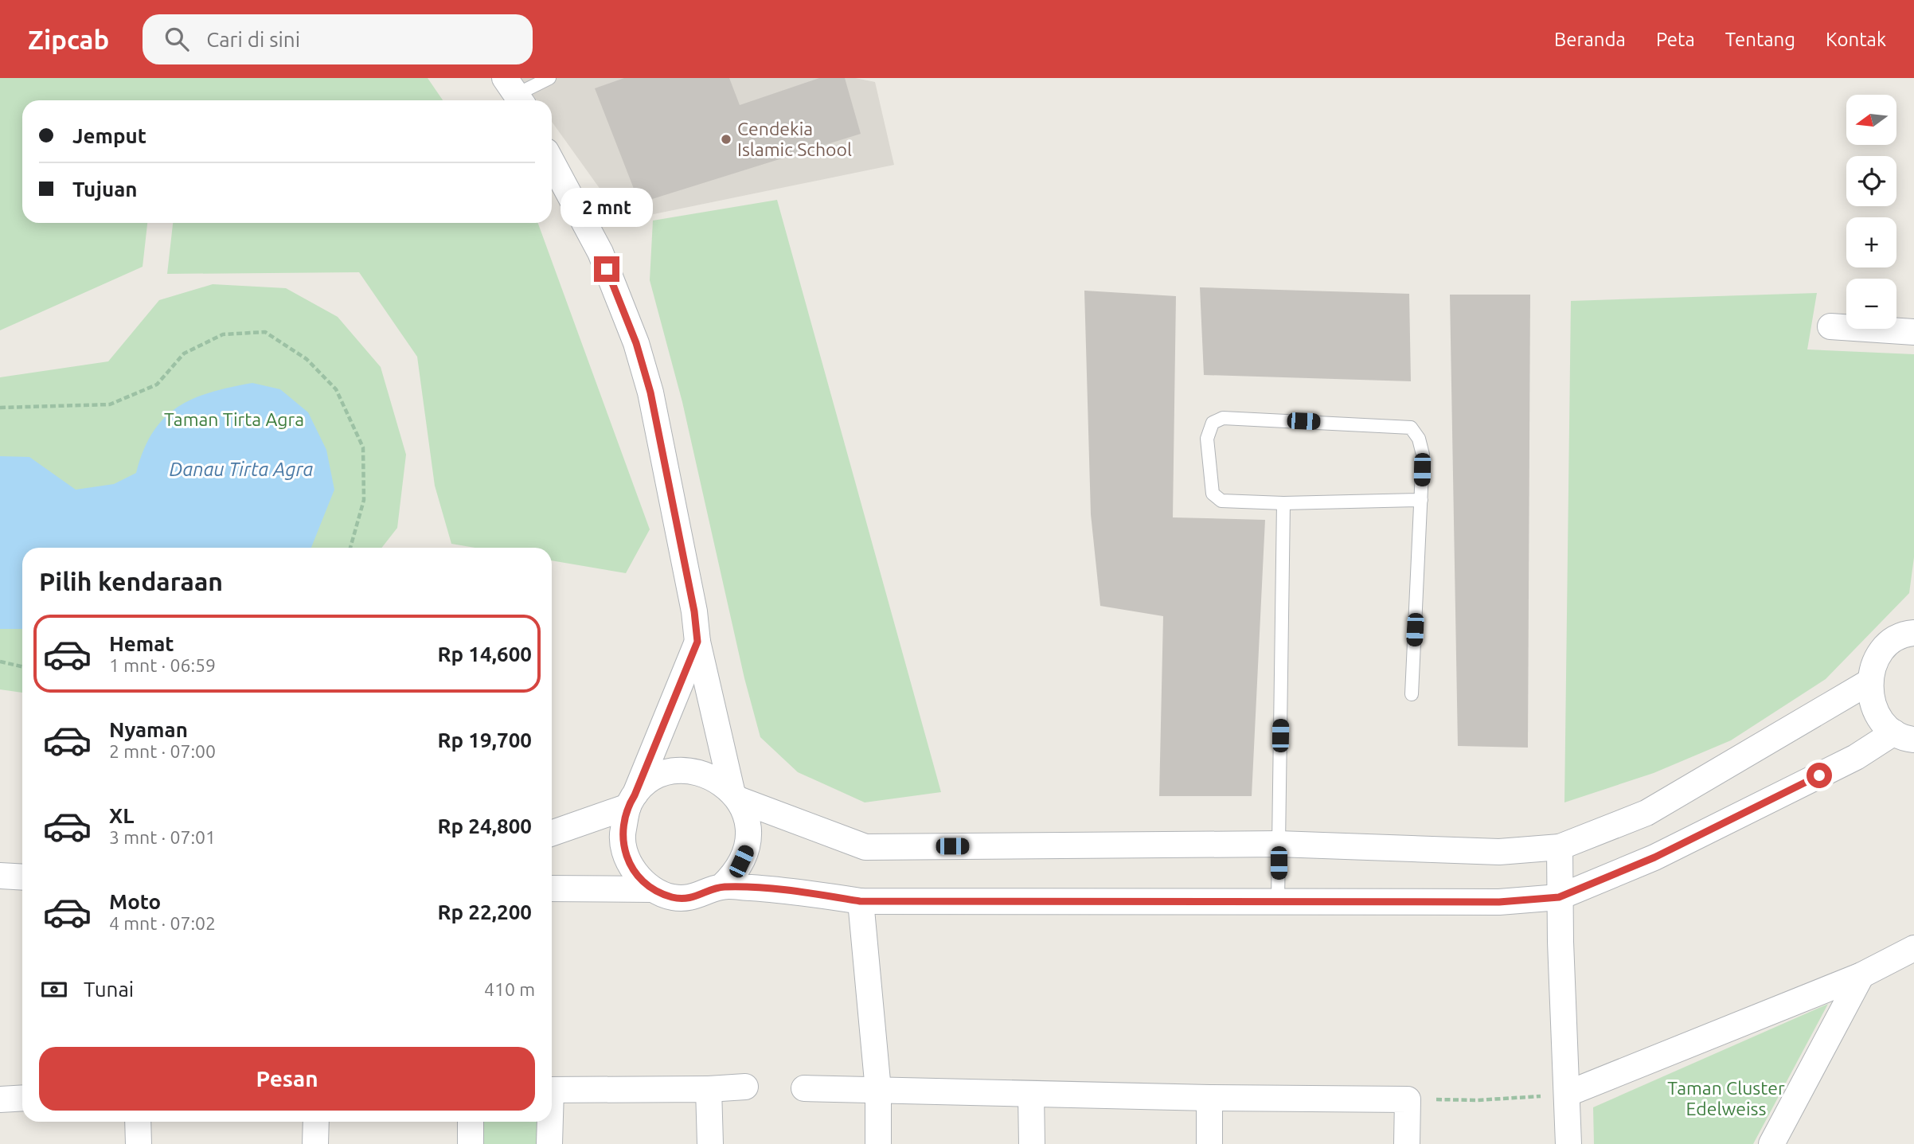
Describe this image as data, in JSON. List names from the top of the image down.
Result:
{
  "water": ["Danau Tirta Agra"],
  "parks": ["Taman Tirta Agra", "Taman Cluster Edelweiss"],
  "places": ["Cendekia Islamic School"],
  "north": "left",
  "page": {
    "header": "Zipcab",
    "search": "Cari di sini",
    "nav": [
      "Beranda",
      "Peta",
      "Tentang",
      "Kontak"
    ],
    "map_buttons": ["+", "−"],
    "banner": ["Jemput", "Tujuan"],
    "bubble": "2 mnt",
    "heading": "Pilih kendaraan",
    "list": [
      {
        "name": "Hemat",
        "note": "1 mnt · 06:59",
        "value": "Rp 14,600"
      },
      {
        "name": "Nyaman",
        "note": "2 mnt · 07:00",
        "value": "Rp 19,700"
      },
      {
        "name": "XL",
        "note": "3 mnt · 07:01",
        "value": "Rp 24,800"
      },
      {
        "name": "Moto",
        "note": "4 mnt · 07:02",
        "value": "Rp 22,200"
      }
    ],
    "pay": ["Tunai", "410 m"],
    "buttons": "Pesan"
  }
}
